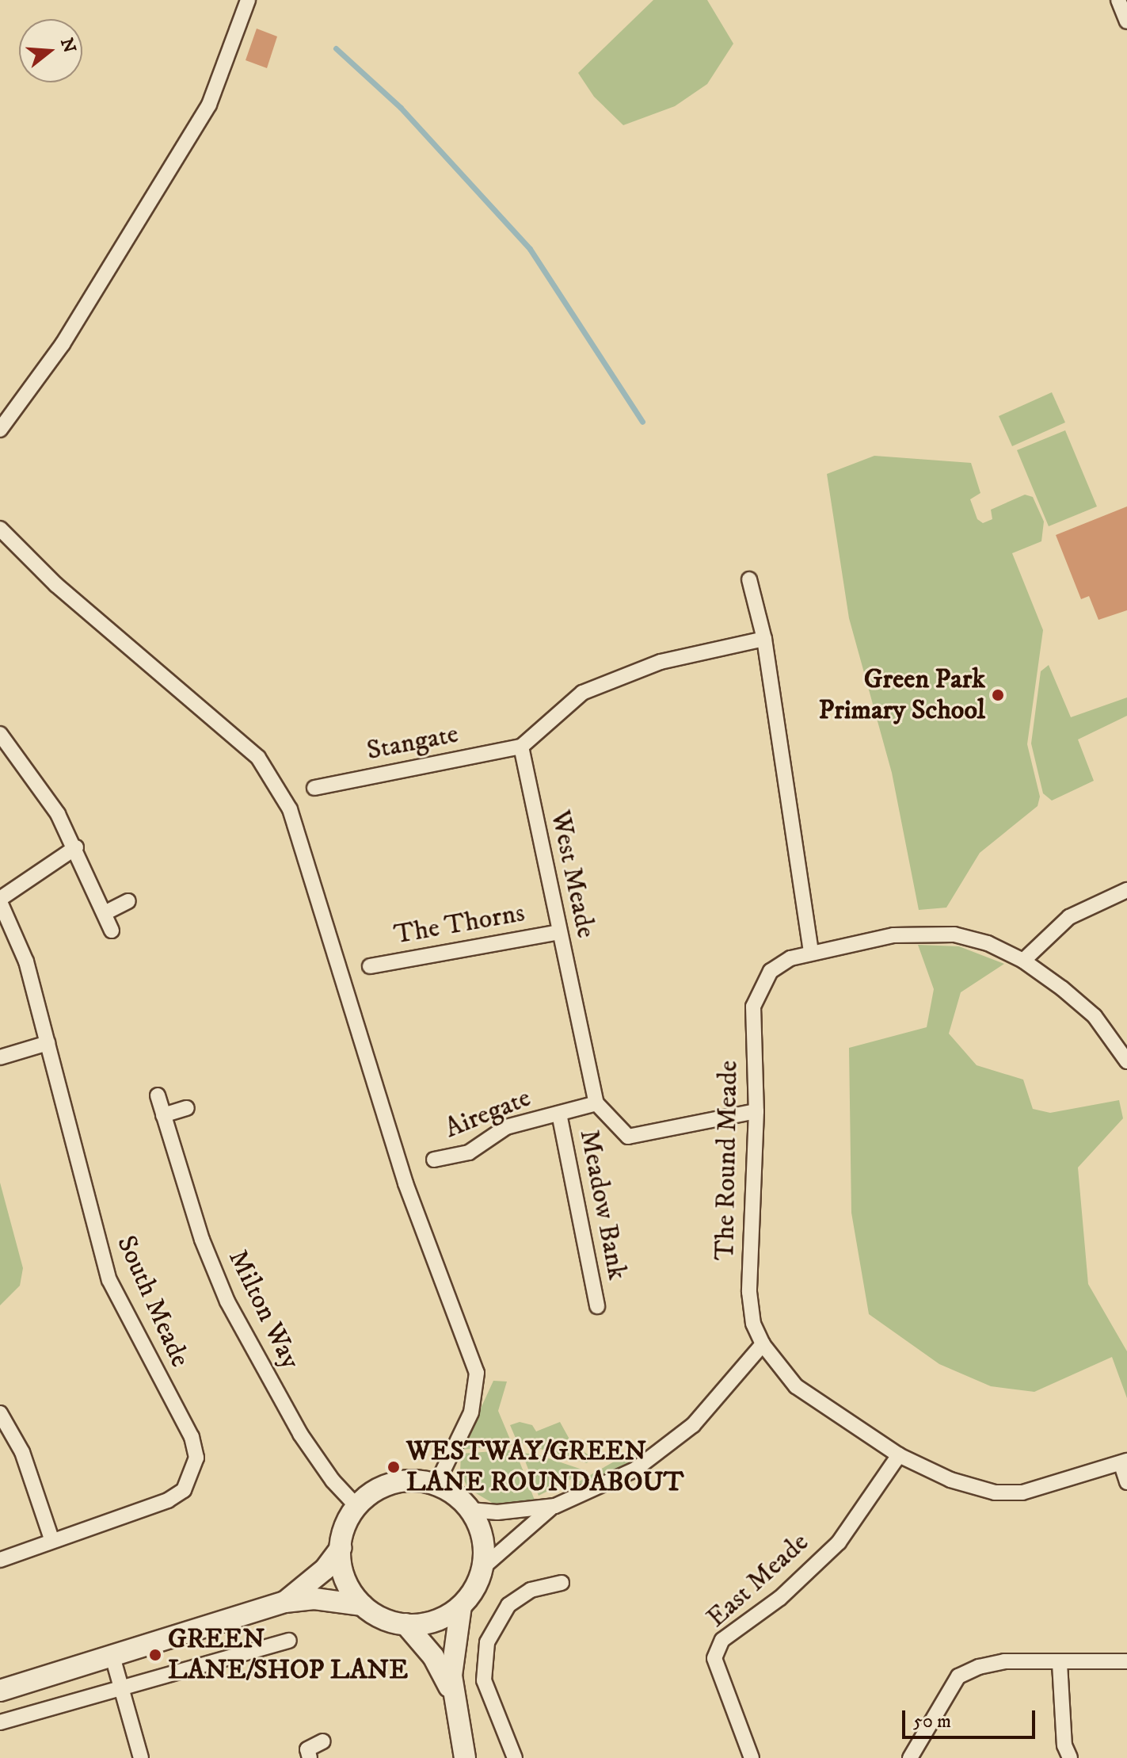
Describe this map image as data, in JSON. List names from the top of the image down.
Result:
{
  "streets": {
    "street": [
      "Stangate",
      "West Meade",
      "The Thorns",
      "Airegate",
      "The Round Meade",
      "Meadow Bank",
      "South Meade",
      "Milton Way",
      "East Meade"
    ]
  },
  "crossings": [
    ["Stangate", "West Meade"],
    ["West Meade", "The Thorns"],
    ["West Meade", "Airegate"],
    ["Airegate", "Meadow Bank"],
    ["The Round Meade", "East Meade"]
  ],
  "places": ["Green Park Primary School", "WESTWAY/GREEN LANE ROUNDABOUT", "GREEN LANE/SHOP LANE"],
  "scale_bar": "50 m",
  "north": "right"
}
